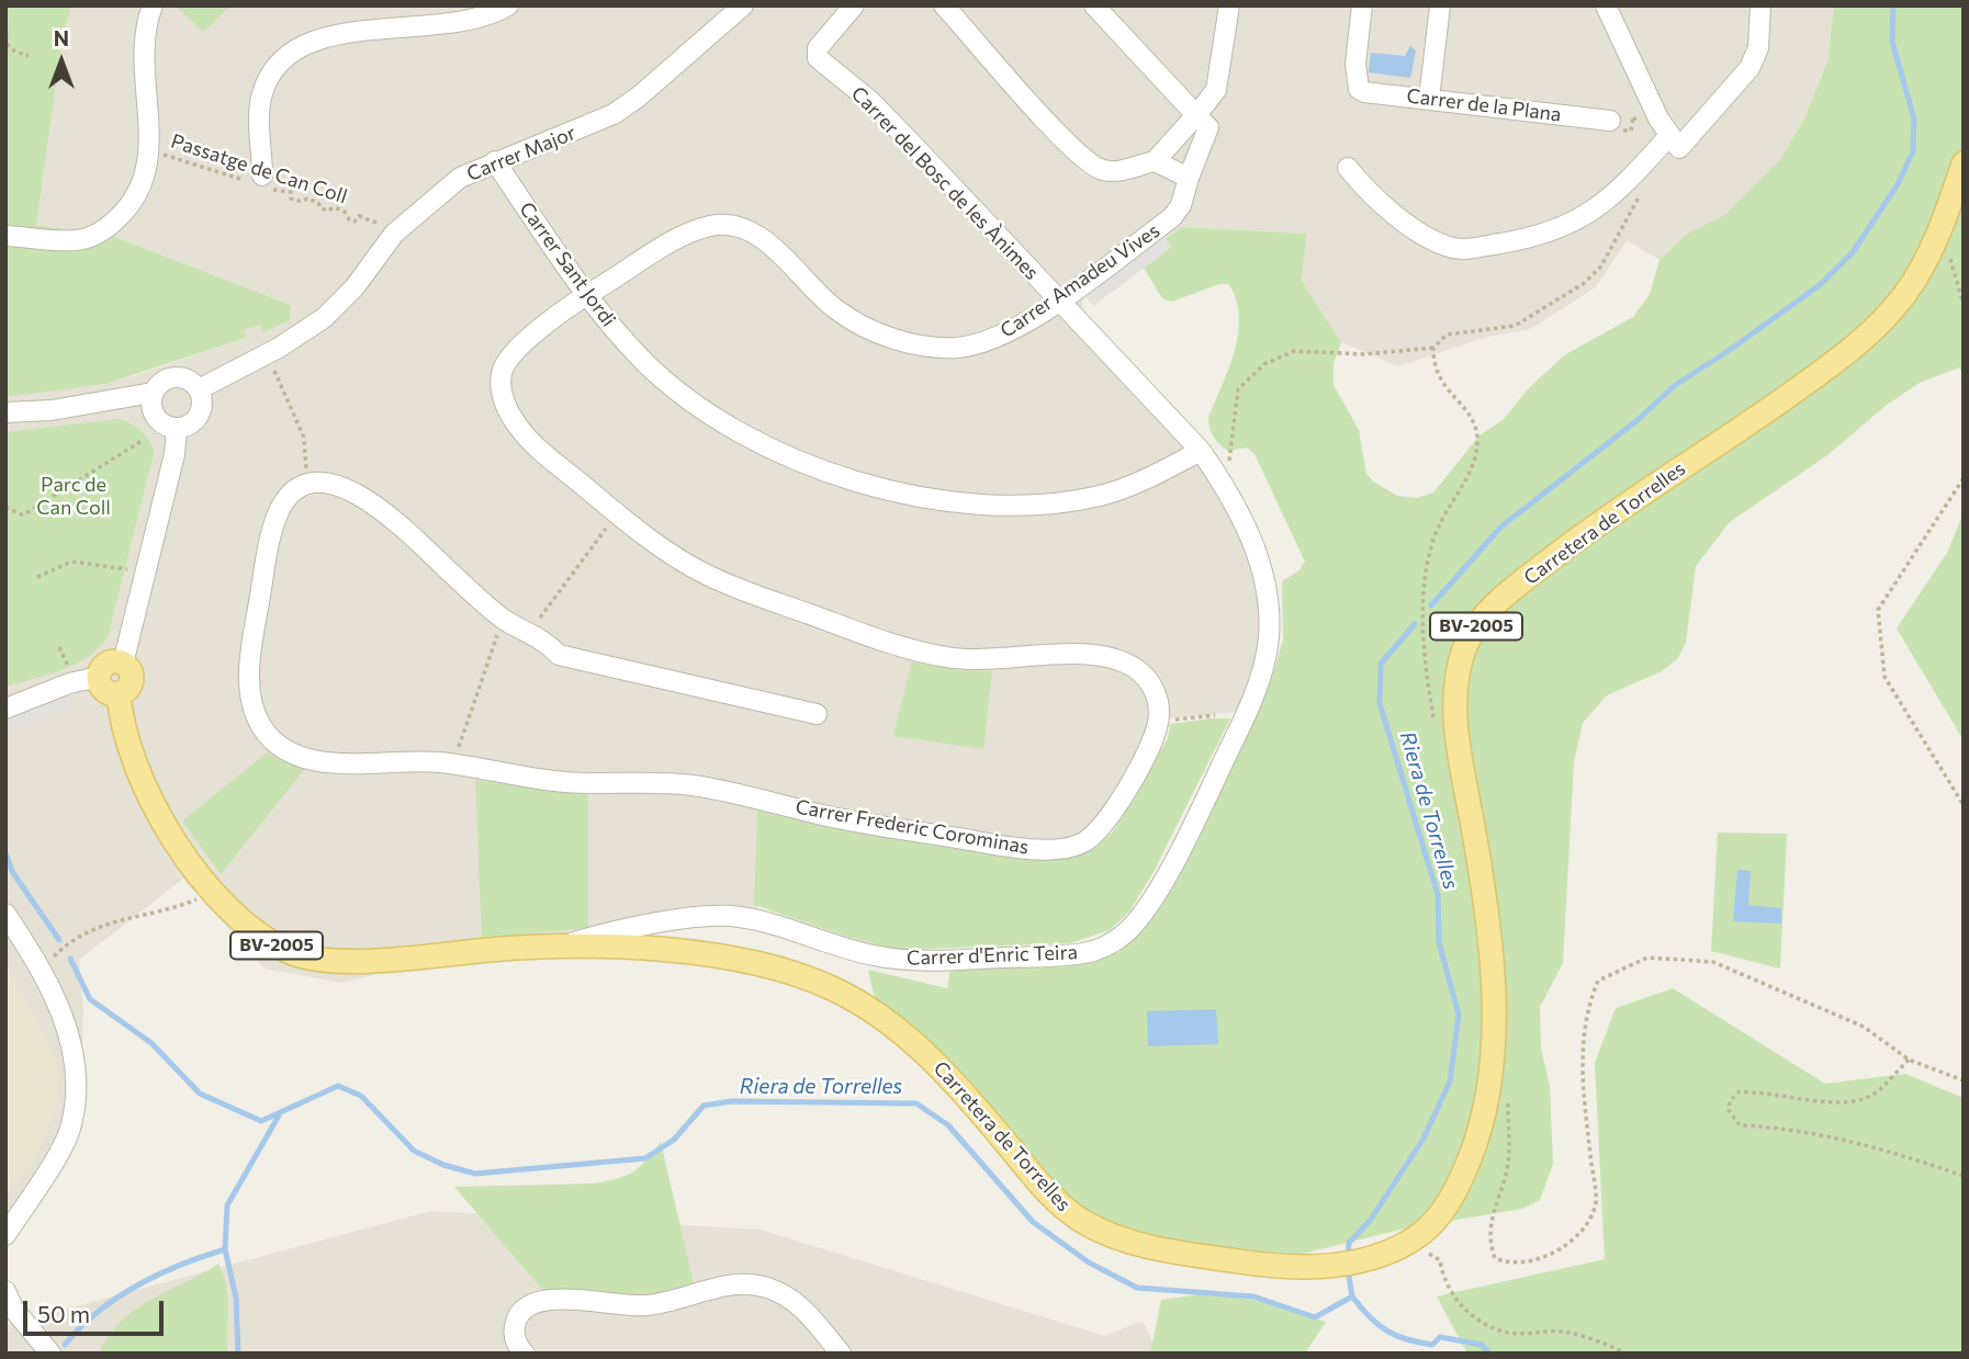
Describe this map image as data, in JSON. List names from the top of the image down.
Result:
{
  "streets": {
    "main road": ["Carretera de Torrelles", "BV-2005"],
    "street": [
      "Carrer de la Plana",
      "Carrer Major",
      "Carrer del Bosc de les Ànimes",
      "Carrer Sant Jordi",
      "Carrer Amadeu Vives",
      "Carrer Frederic Corominas",
      "Carrer d'Enric Teira"
    ],
    "path": ["Passatge de Can Coll"]
  },
  "crossings": [
    ["Carrer Major", "Passatge de Can Coll"],
    ["Carrer Major", "Carrer Sant Jordi"],
    ["Carrer Major", "BV-2005"],
    ["Carrer del Bosc de les Ànimes", "Carrer Sant Jordi"],
    ["Carrer del Bosc de les Ànimes", "Carrer Amadeu Vives"],
    ["Carrer del Bosc de les Ànimes", "Carrer d'Enric Teira"],
    ["Carrer Sant Jordi", "Carrer Amadeu Vives"],
    ["Carrer Sant Jordi", "Carrer d'Enric Teira"],
    ["Carretera de Torrelles", "BV-2005"],
    ["Carretera de Torrelles", "Carrer d'Enric Teira"]
  ],
  "water": ["Riera de Torrelles"],
  "parks": ["Parc de Can Coll"],
  "scale_bar": "50 m",
  "north": "top"
}
